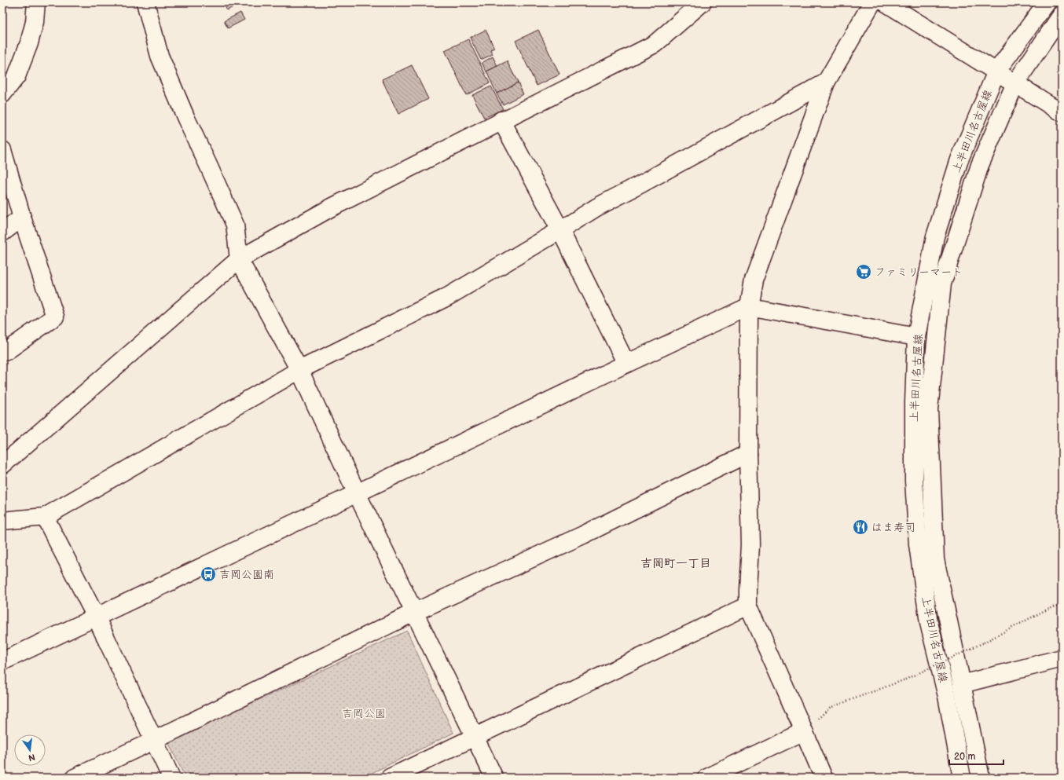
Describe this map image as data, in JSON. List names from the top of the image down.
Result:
{
  "streets": {
    "street": ["上半田川名古屋線"]
  },
  "districts": ["吉岡町一丁目"],
  "parks": ["吉岡公園"],
  "places": {
    "supermarket": ["ファミリーマート"],
    "restaurant": ["はま寿司"],
    "bus stop": ["吉岡公園南"]
  },
  "scale_bar": "20 m",
  "north": "bottom"
}
